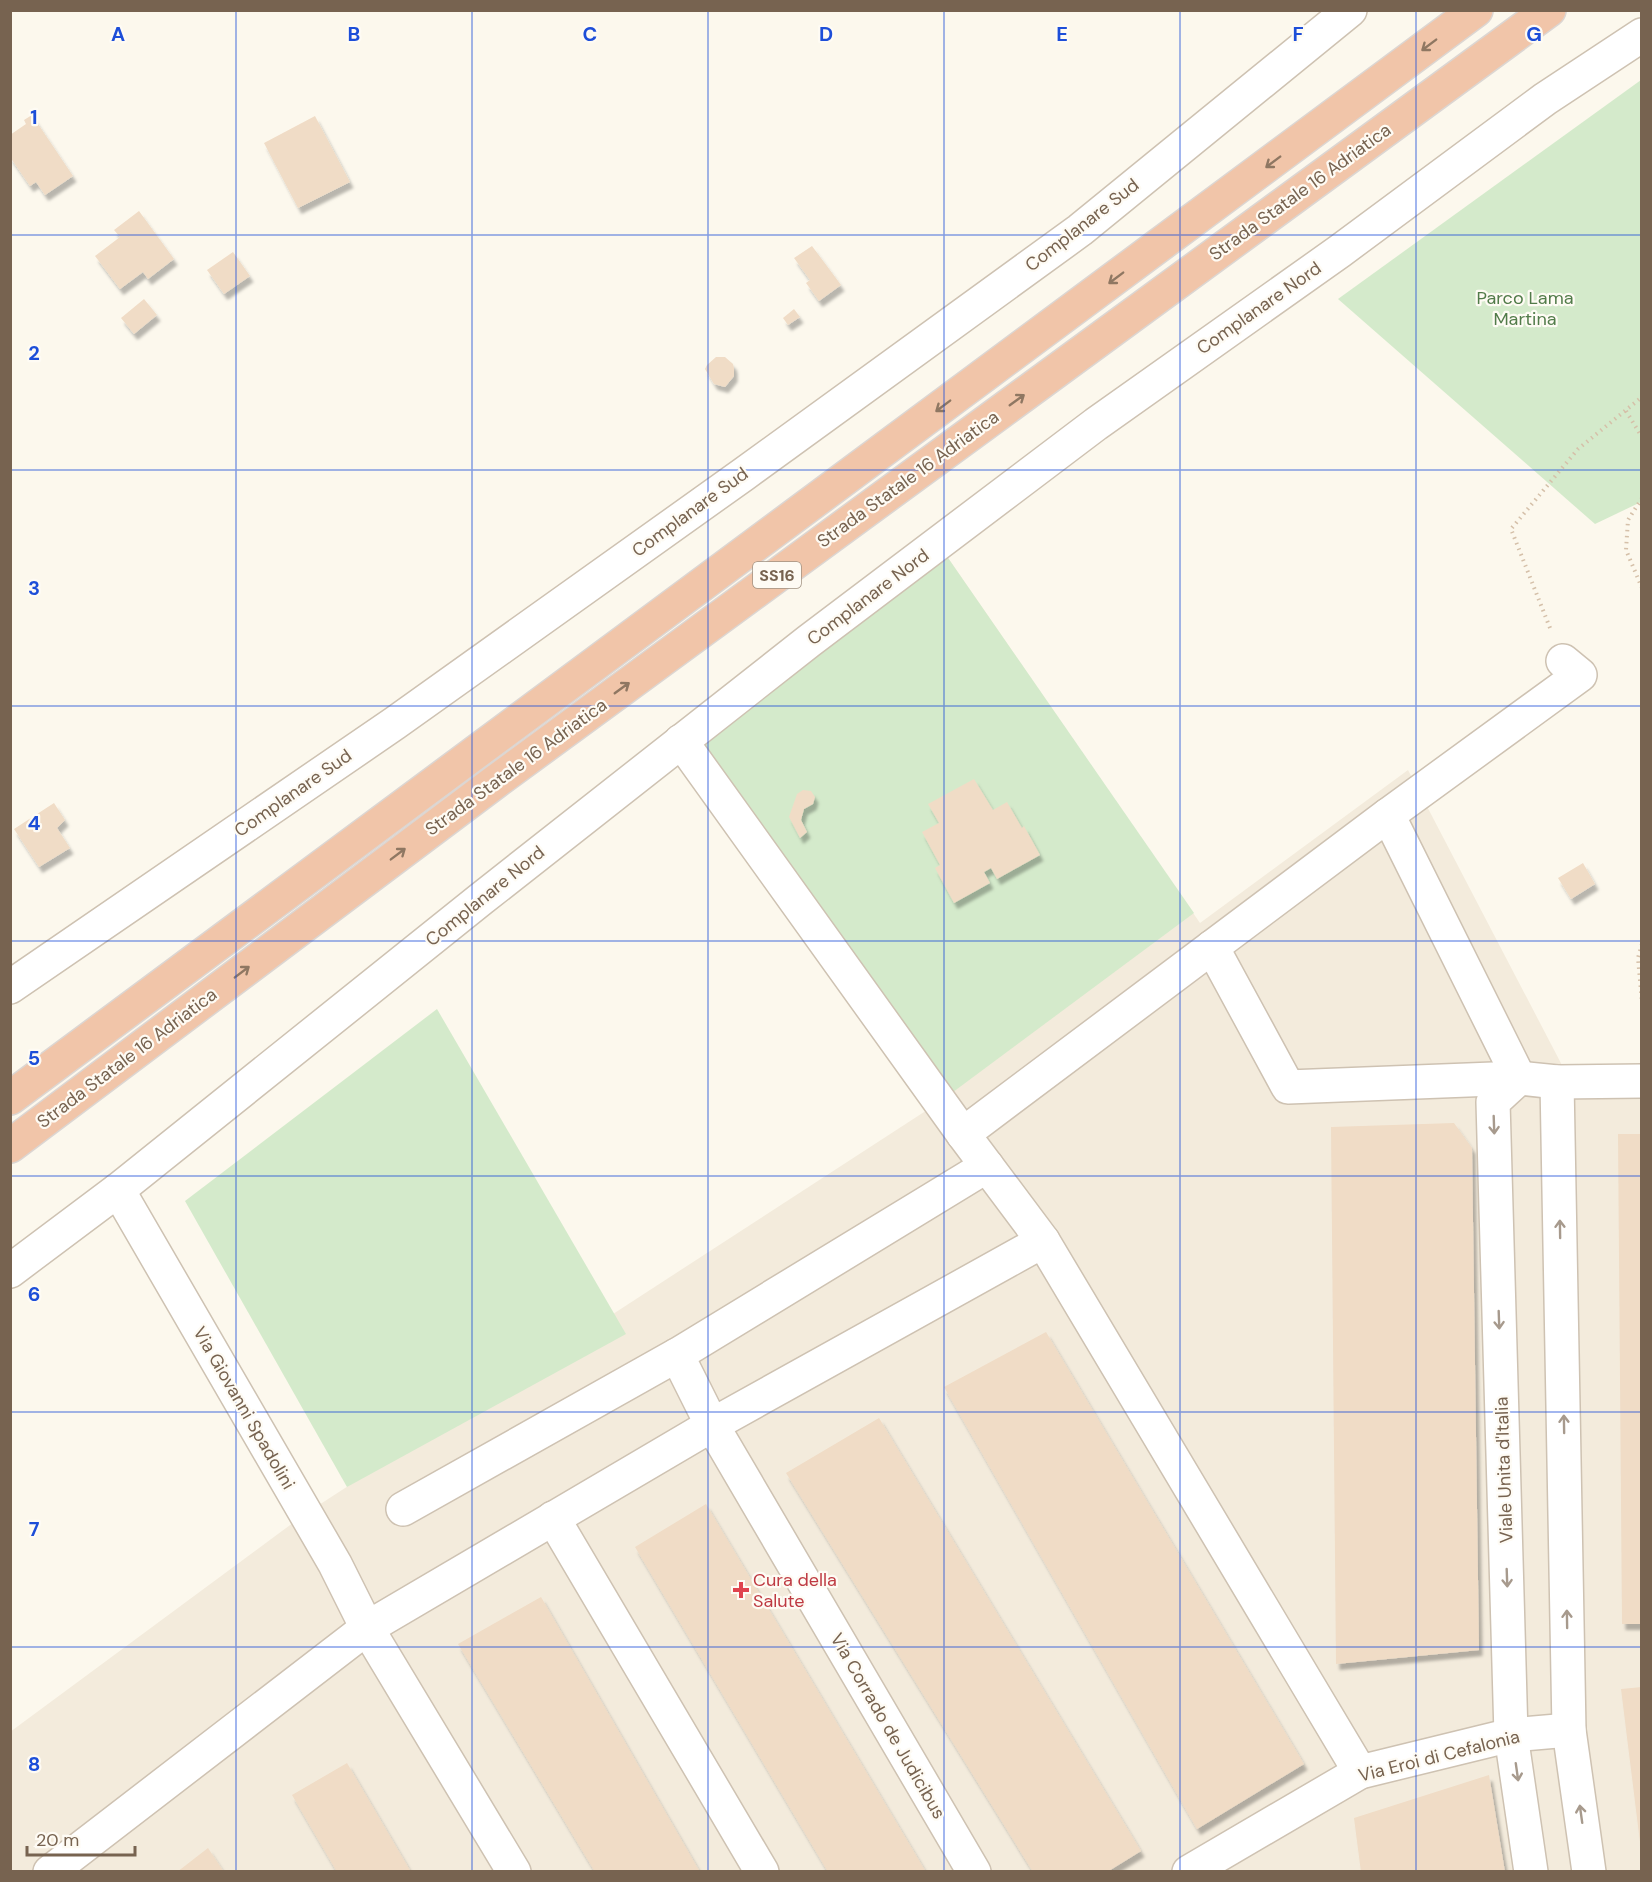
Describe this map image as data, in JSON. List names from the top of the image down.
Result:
{
  "streets": {
    "highway": ["Strada Statale 16 Adriatica", "SS16"],
    "street": [
      "Complanare Sud",
      "Complanare Nord",
      "Via Giovanni Spadolini",
      "Viale Unita d'Italia",
      "Via Corrado de Judicibus",
      "Via Eroi di Cefalonia"
    ]
  },
  "crossings": [
    ["Complanare Nord", "Via Giovanni Spadolini"],
    ["Viale Unita d'Italia", "Via Eroi di Cefalonia"]
  ],
  "parks": ["Parco Lama Martina"],
  "places": {
    "health": ["Cura della Salute"]
  },
  "scale_bar": "20 m",
  "grid": {
    "columns": [
      "A",
      "B",
      "C",
      "D",
      "E",
      "F",
      "G"
    ],
    "rows": [
      "1",
      "2",
      "3",
      "4",
      "5",
      "6",
      "7",
      "8"
    ]
  }
}
